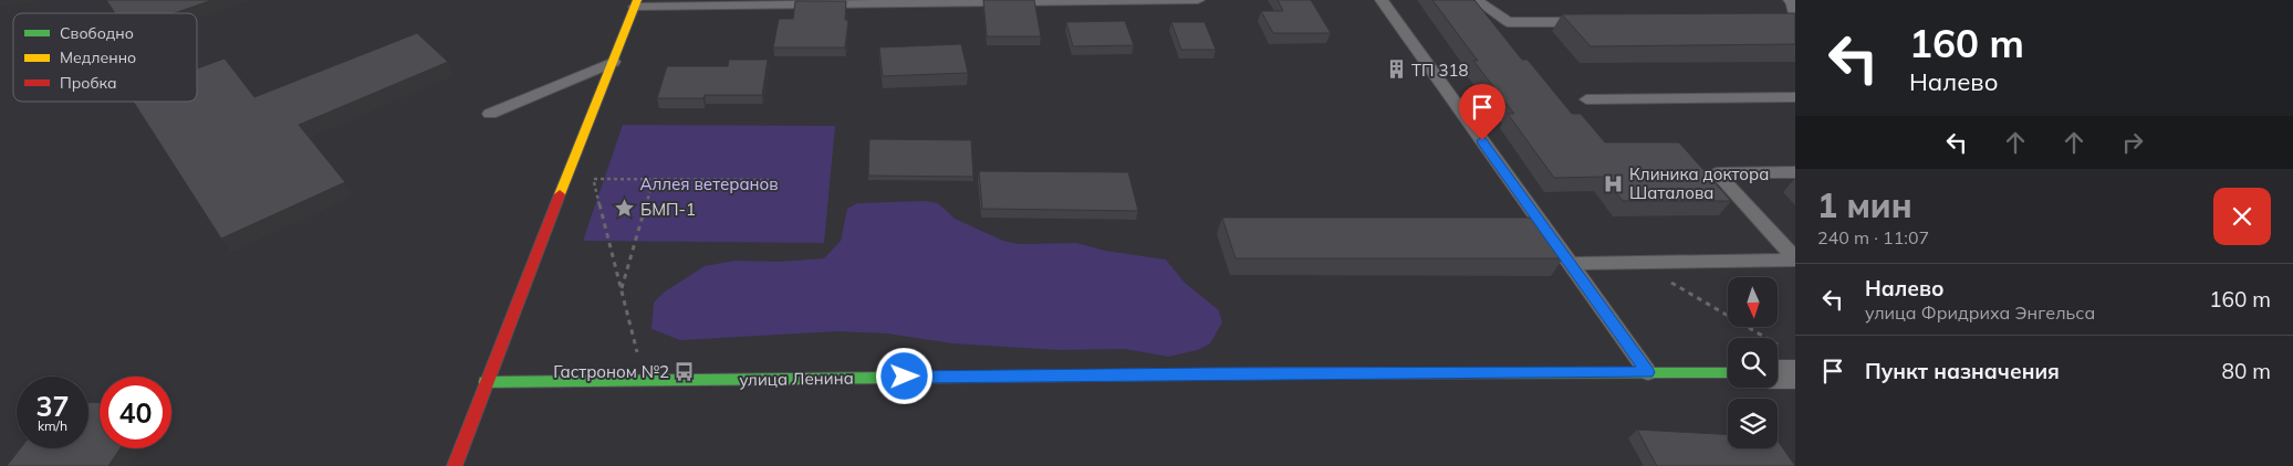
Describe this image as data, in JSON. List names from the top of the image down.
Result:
{
  "streets": {
    "street": ["улица Ленина"]
  },
  "parks": ["Аллея ветеранов"],
  "places": {
    "building": ["ТП 318"],
    "hospital": ["Клиника доктора Шаталова"],
    "place": ["БМП-1"],
    "bus stop": ["Гастроном №2"]
  },
  "legend": ["Свободно", "Медленно", "Пробка"],
  "north": "bottom",
  "page": {
    "turn": ["160 m", "Налево"],
    "heading": ["1 мин", "240 m · 11:07"],
    "list": [
      {
        "name": "Налево",
        "note": "улица Фридриха Энгельса",
        "value": "160 m"
      },
      {
        "name": "Пункт назначения",
        "value": "80 m"
      }
    ],
    "speed": "37 km/h",
    "limit": "40"
  }
}
